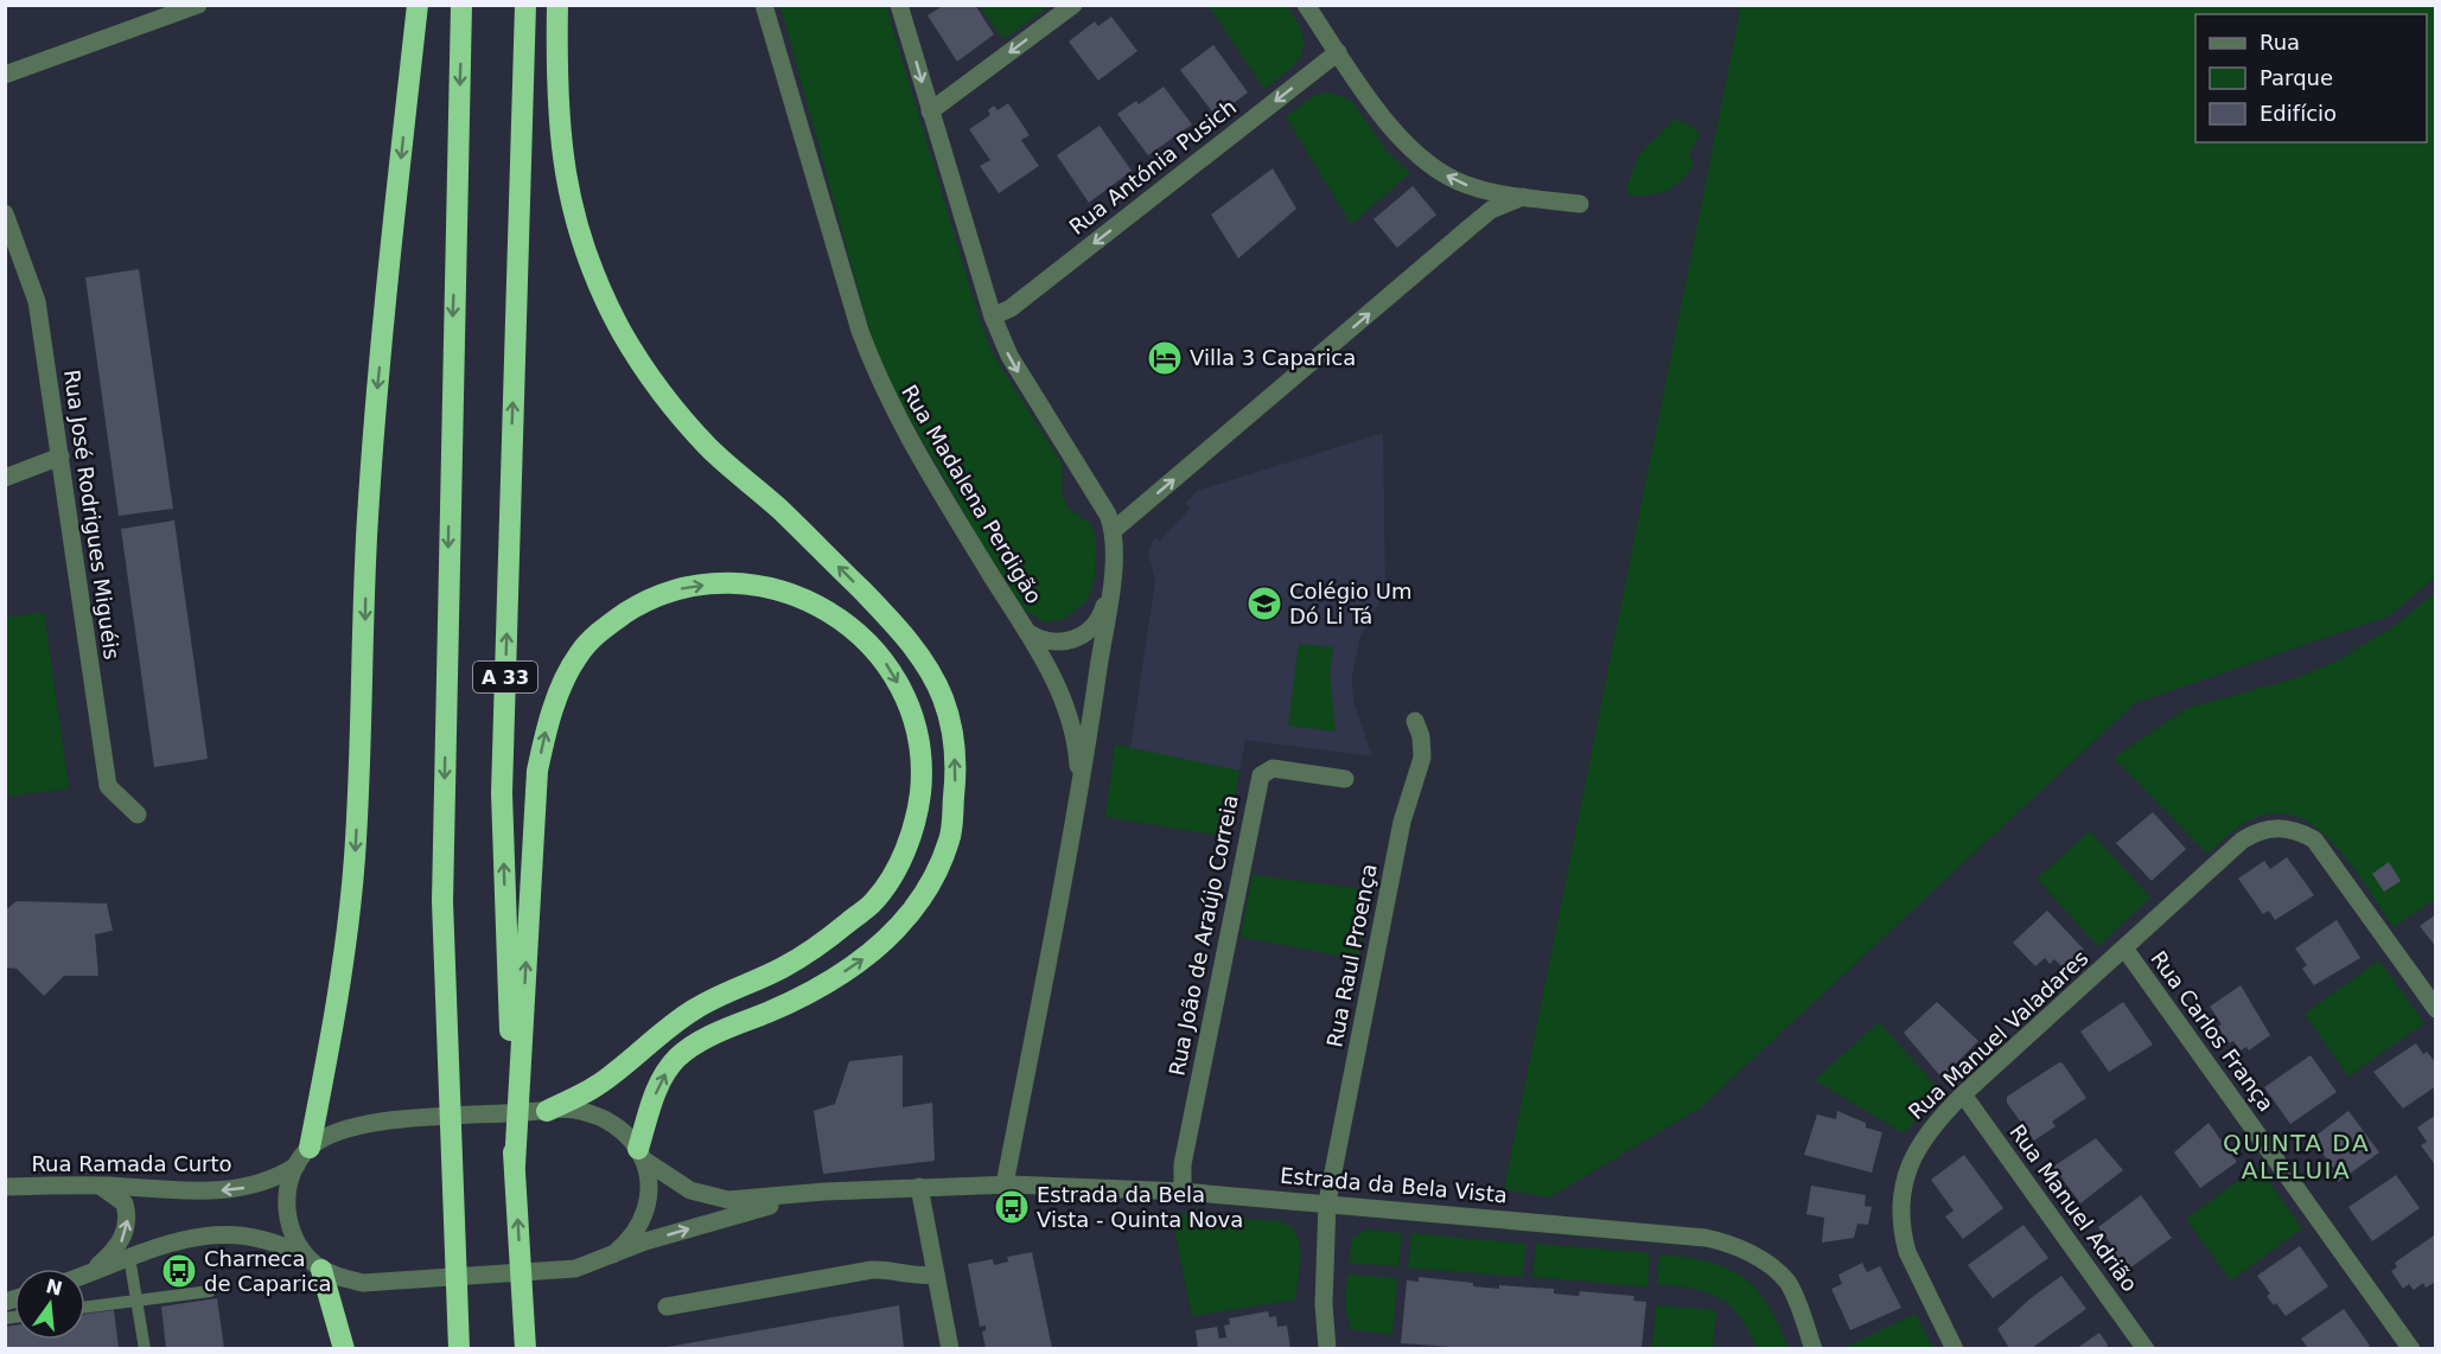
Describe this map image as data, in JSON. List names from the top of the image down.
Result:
{
  "streets": {
    "highway": ["A 33"],
    "street": [
      "Rua Antónia Pusich",
      "Rua Madalena Perdigão",
      "Rua José Rodrigues Miguéis",
      "Rua João de Araújo Correia",
      "Rua Raul Proença",
      "Rua Carlos França",
      "Rua Manuel Valadares",
      "Rua Ramada Curto",
      "Estrada da Bela Vista",
      "Rua Manuel Adrião"
    ]
  },
  "crossings": [
    ["Rua Madalena Perdigão", "Estrada da Bela Vista"],
    ["Rua João de Araújo Correia", "Estrada da Bela Vista"],
    ["Rua Raul Proença", "Estrada da Bela Vista"],
    ["Rua Carlos França", "Rua Manuel Valadares"],
    ["Rua Manuel Valadares", "Rua Manuel Adrião"]
  ],
  "one_way": ["Rua Antónia Pusich"],
  "districts": ["QUINTA DA ALELUIA"],
  "places": {
    "hotel": ["Villa 3 Caparica"],
    "school or university": ["Colégio Um Dó Li Tá"],
    "bus stop": ["Estrada da Bela Vista - Quinta Nova", "Charneca de Caparica"]
  },
  "legend": ["Rua", "Parque", "Edifício"],
  "north": "top"
}
